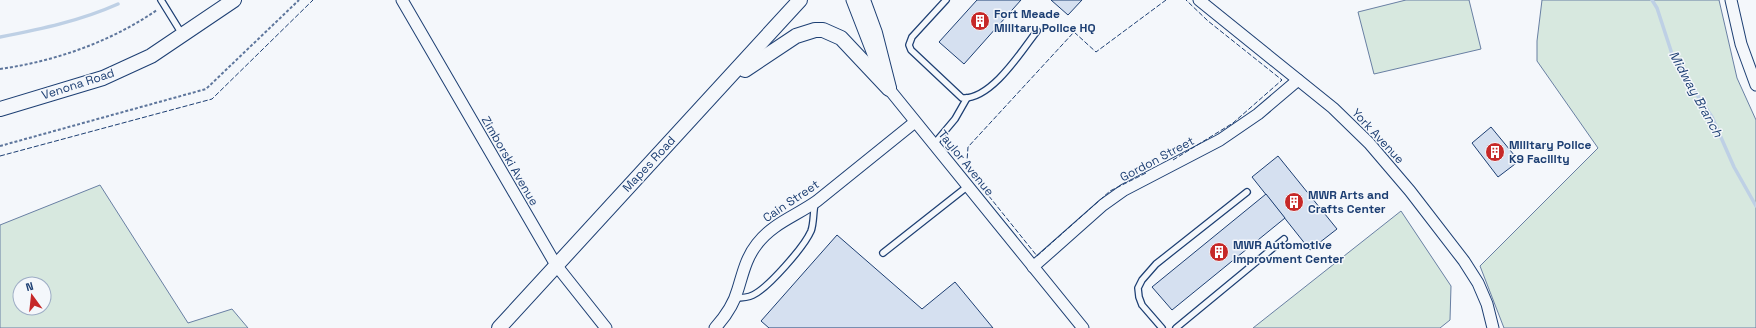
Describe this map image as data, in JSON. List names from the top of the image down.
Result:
{
  "streets": {
    "street": [
      "Venona Road",
      "York Avenue",
      "Gordon Street",
      "Zimborski Avenue",
      "Taylor Avenue",
      "Mapes Road",
      "Cain Street"
    ]
  },
  "crossings": [
    ["York Avenue", "Gordon Street"],
    ["Gordon Street", "Taylor Avenue"],
    ["Zimborski Avenue", "Mapes Road"],
    ["Taylor Avenue", "Cain Street"]
  ],
  "water": ["Midway Branch"],
  "places": {
    "building": [
      "Fort Meade Military Police HQ",
      "Military Police K9 Facility",
      "MWR Arts and Crafts Center",
      "MWR Automotive Improvment Center"
    ]
  },
  "north": "top"
}
